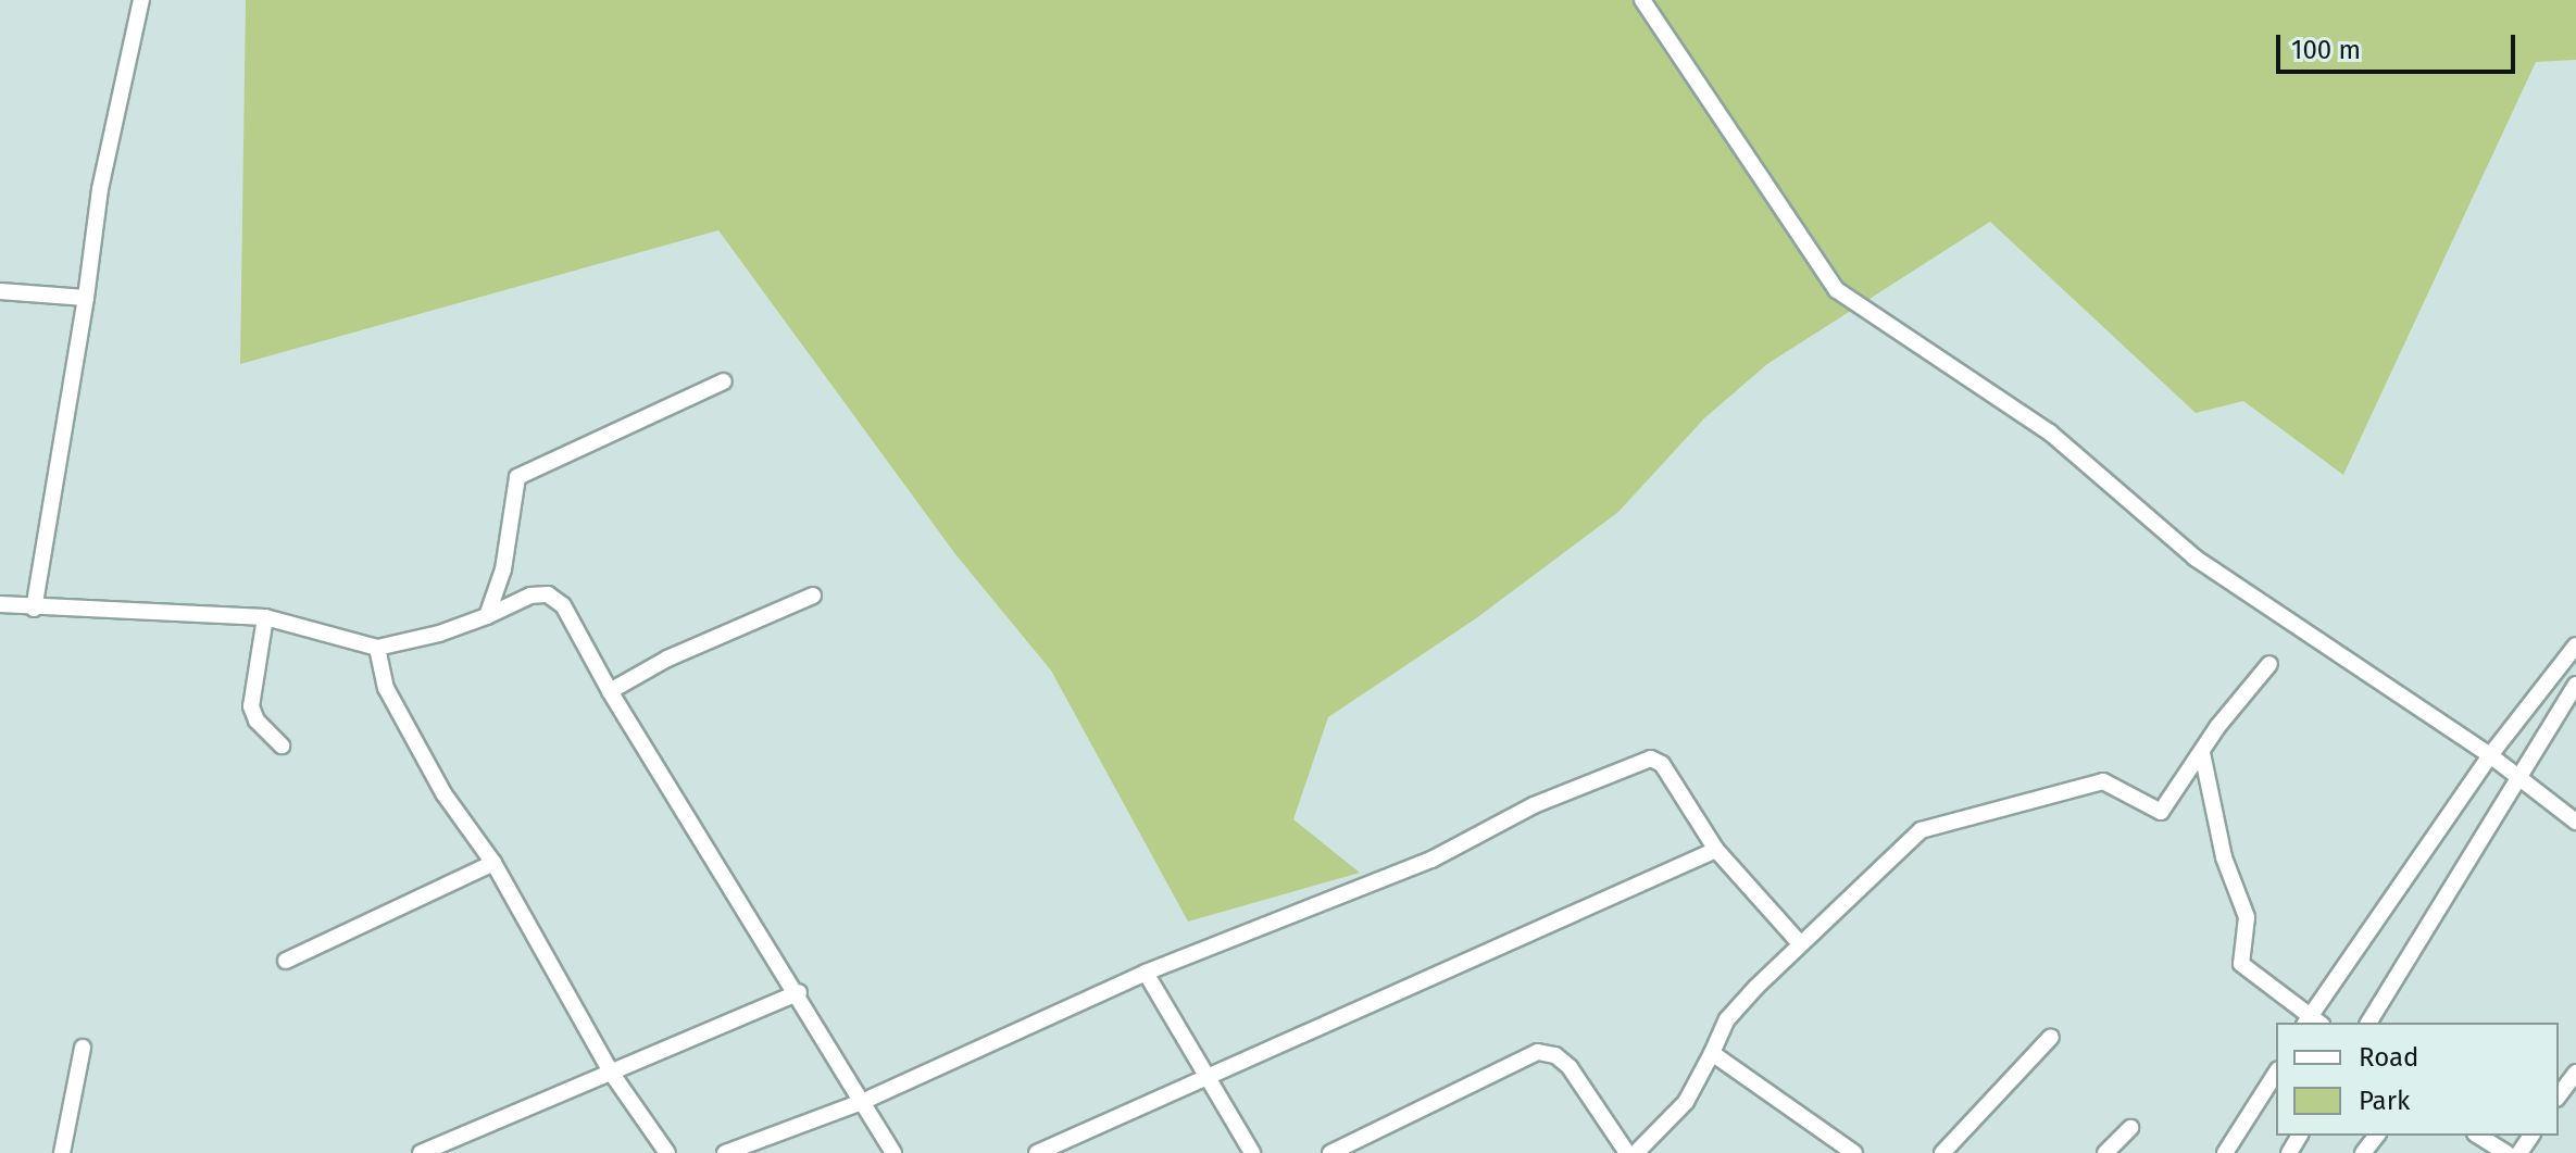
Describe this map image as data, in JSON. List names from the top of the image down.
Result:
{
  "legend": ["Road", "Park"],
  "scale_bar": "100 m"
}
